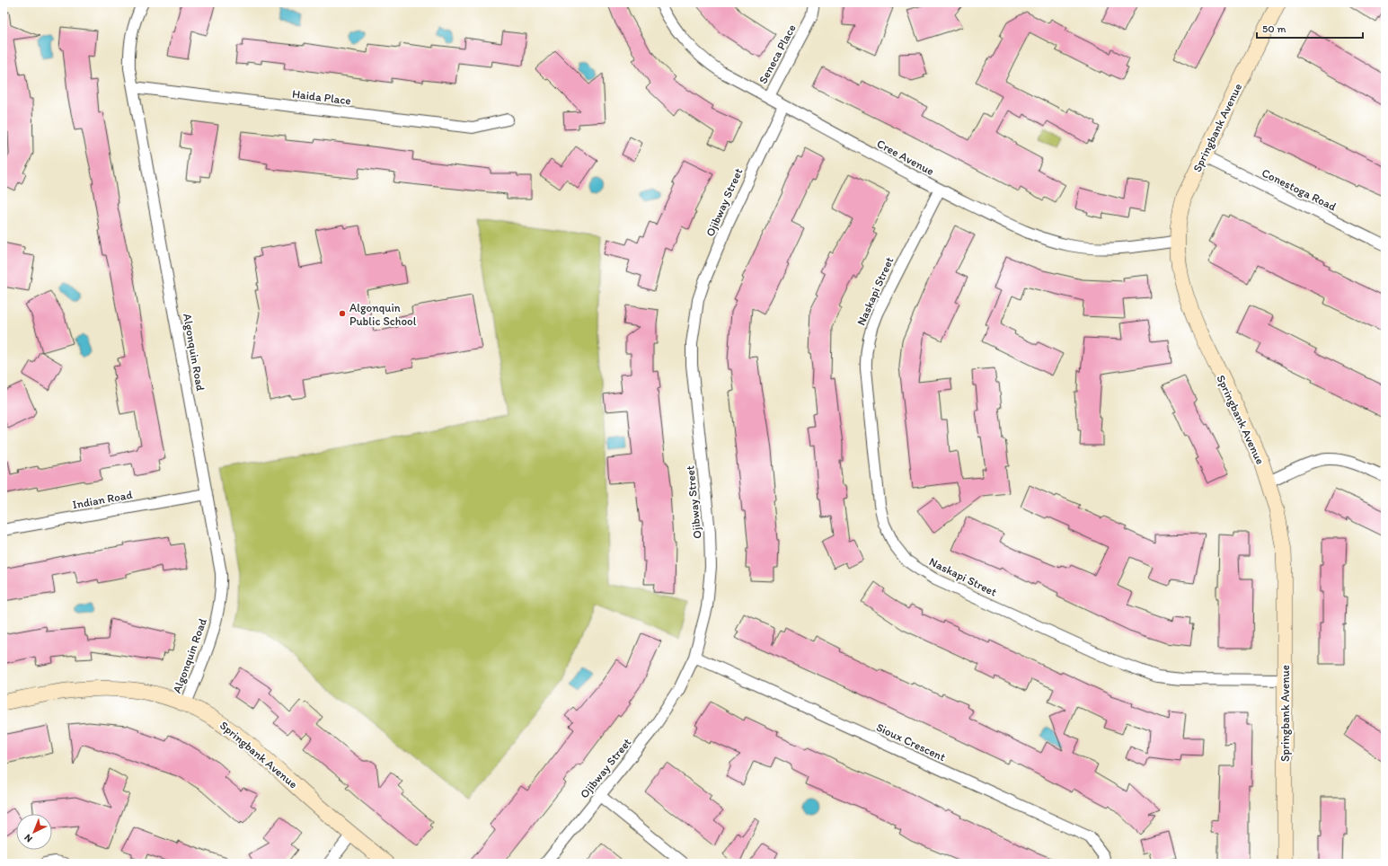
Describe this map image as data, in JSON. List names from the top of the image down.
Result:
{
  "streets": {
    "main road": ["Springbank Avenue"],
    "street": [
      "Seneca Place",
      "Haida Place",
      "Cree Avenue",
      "Conestoga Road",
      "Ojibway Street",
      "Naskapi Street",
      "Algonquin Road",
      "Indian Road",
      "Sioux Crescent"
    ]
  },
  "crossings": [
    ["Seneca Place", "Cree Avenue"],
    ["Haida Place", "Algonquin Road"],
    ["Springbank Avenue", "Cree Avenue"],
    ["Springbank Avenue", "Conestoga Road"],
    ["Springbank Avenue", "Naskapi Street"],
    ["Springbank Avenue", "Algonquin Road"],
    ["Cree Avenue", "Ojibway Street"],
    ["Cree Avenue", "Naskapi Street"],
    ["Ojibway Street", "Sioux Crescent"],
    ["Algonquin Road", "Indian Road"]
  ],
  "places": ["Algonquin Public School"],
  "scale_bar": "50 m",
  "north": "bottom left"
}
